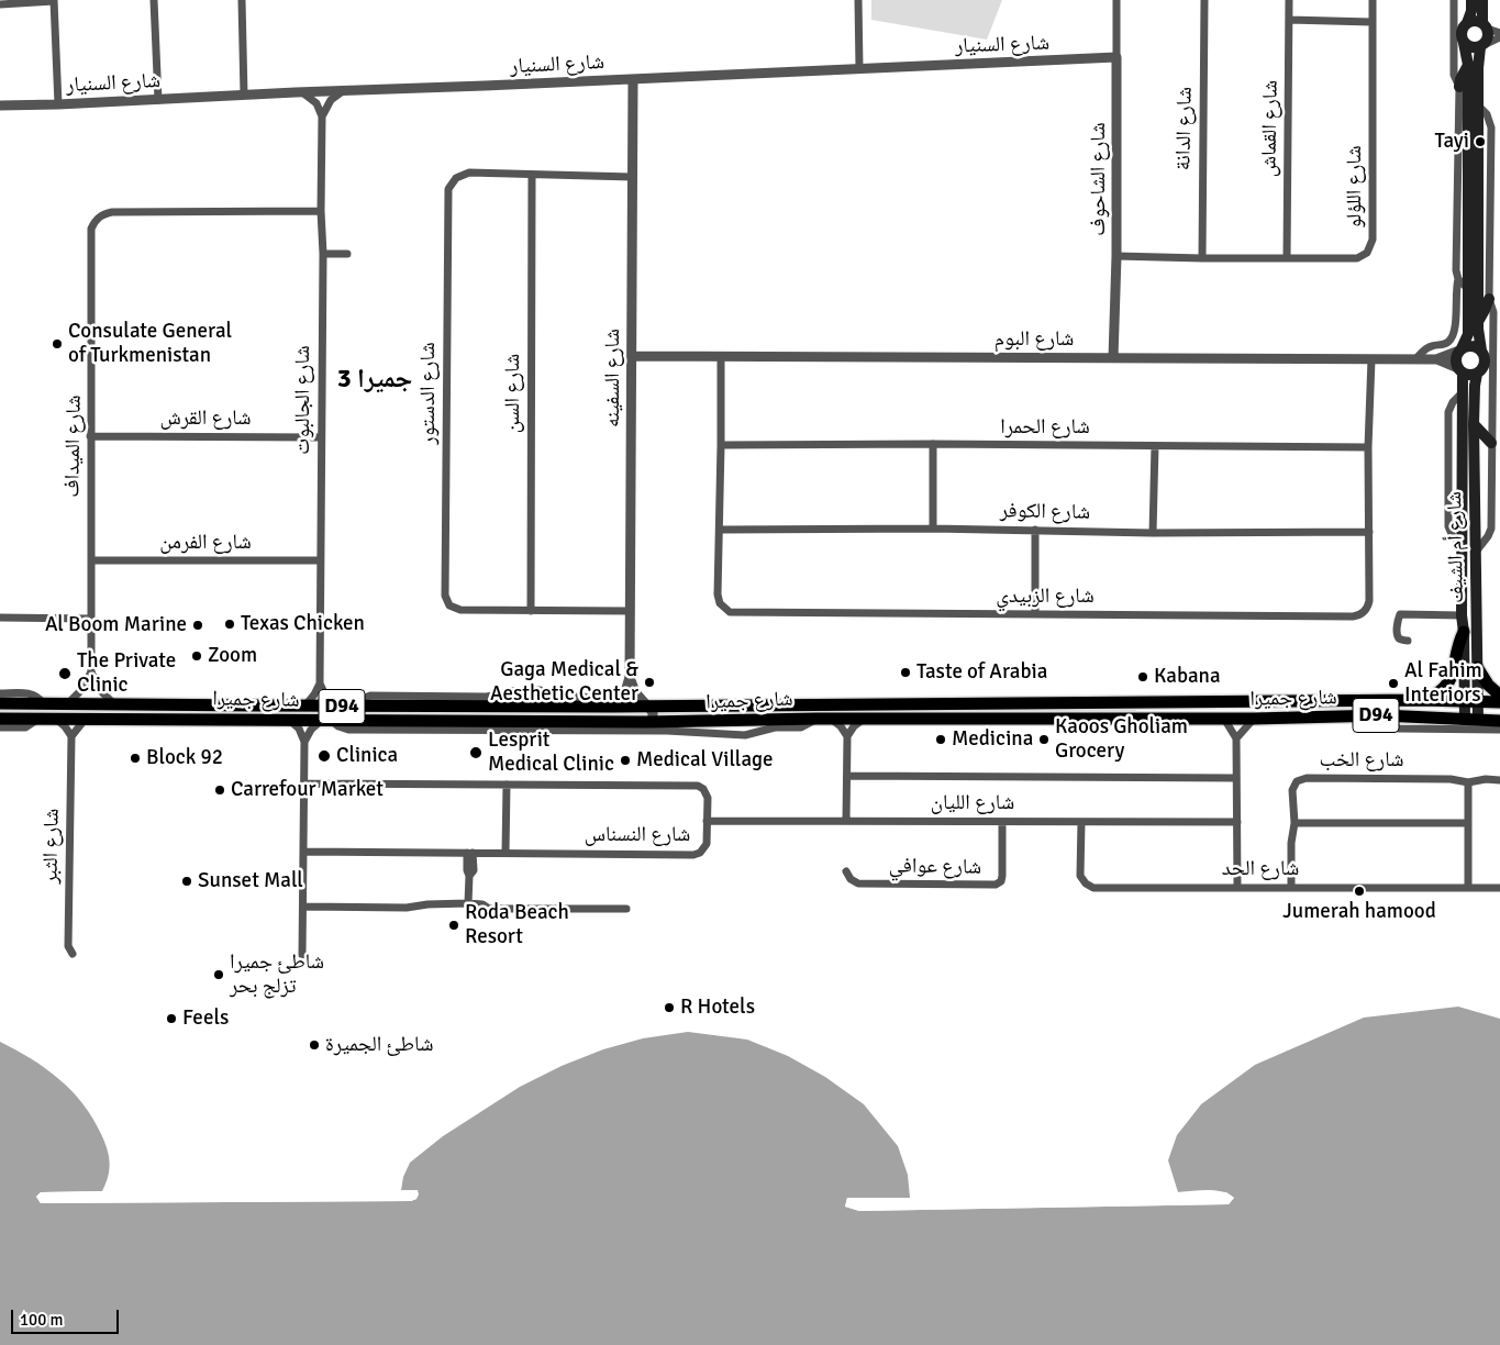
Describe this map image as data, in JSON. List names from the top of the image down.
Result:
{
  "streets": {
    "main road": ["شارع أم الشيف", "شارع جميرا", "D94"],
    "street": [
      "شارع السنيار",
      "شارع الدانة",
      "شارع القماش",
      "شارع الشاحوف",
      "شارع اللؤلو",
      "شارع البوم",
      "شارع السفينه",
      "شارع الدستور",
      "شارع السن",
      "شارع الجالبوت",
      "شارع القرش",
      "شارع الحمرا",
      "شارع الميداف",
      "شارع الكوفر",
      "شارع الفرمن",
      "شارع الزبيدي",
      "شارع الخب",
      "شارع الليان",
      "شارع النسناس",
      "شارع الثبر",
      "شارع عوافي",
      "شارع الحد"
    ]
  },
  "crossings": [
    ["شارع السنيار", "شارع الشاحوف"],
    ["شارع السنيار", "شارع السفينه"],
    ["شارع الدانة", "شارع اللؤلو"],
    ["شارع القماش", "شارع اللؤلو"],
    ["شارع الشاحوف", "شارع اللؤلو"],
    ["شارع الشاحوف", "شارع البوم"],
    ["شارع البوم", "شارع السفينه"],
    ["شارع البوم", "شارع أم الشيف"],
    ["شارع البوم", "شارع الزبيدي"],
    ["شارع السفينه", "شارع الدستور"],
    ["شارع السفينه", "شارع جميرا"],
    ["شارع الدستور", "شارع السن"],
    ["شارع الجالبوت", "شارع القرش"],
    ["شارع الجالبوت", "شارع الميداف"],
    ["شارع الجالبوت", "شارع الفرمن"],
    ["شارع الجالبوت", "شارع جميرا"],
    ["شارع القرش", "شارع الميداف"],
    ["شارع الحمرا", "شارع الزبيدي"],
    ["شارع الميداف", "شارع الفرمن"],
    ["شارع الميداف", "شارع جميرا"],
    ["شارع الكوفر", "شارع الزبيدي"],
    ["شارع أم الشيف", "شارع جميرا"],
    ["شارع الخب", "شارع الحد"],
    ["شارع الليان", "شارع النسناس"],
    ["شارع الليان", "شارع عوافي"],
    ["شارع الليان", "شارع الحد"]
  ],
  "districts": ["جميرا 3"],
  "places": [
    "Tayi",
    "Consulate General of Turkmenistan",
    "Texas Chicken",
    "Al Boom Marine",
    "Zoom",
    "Taste of Arabia",
    "The Private Clinic",
    "Kabana",
    "Gaga Medical & Aesthetic Center",
    "Al Fahim Interiors",
    "Medicina",
    "Kaoos Gholiam Grocery",
    "Lesprit Medical Clinic",
    "Clinica",
    "Block 92",
    "Medical Village",
    "Carrefour Market",
    "Sunset Mall",
    "Jumerah hamood",
    "Roda Beach Resort",
    "شاطئ جميرا تزلج بحر",
    "R Hotels",
    "Feels",
    "شاطئ الجميرة"
  ],
  "scale_bar": "100 m"
}
